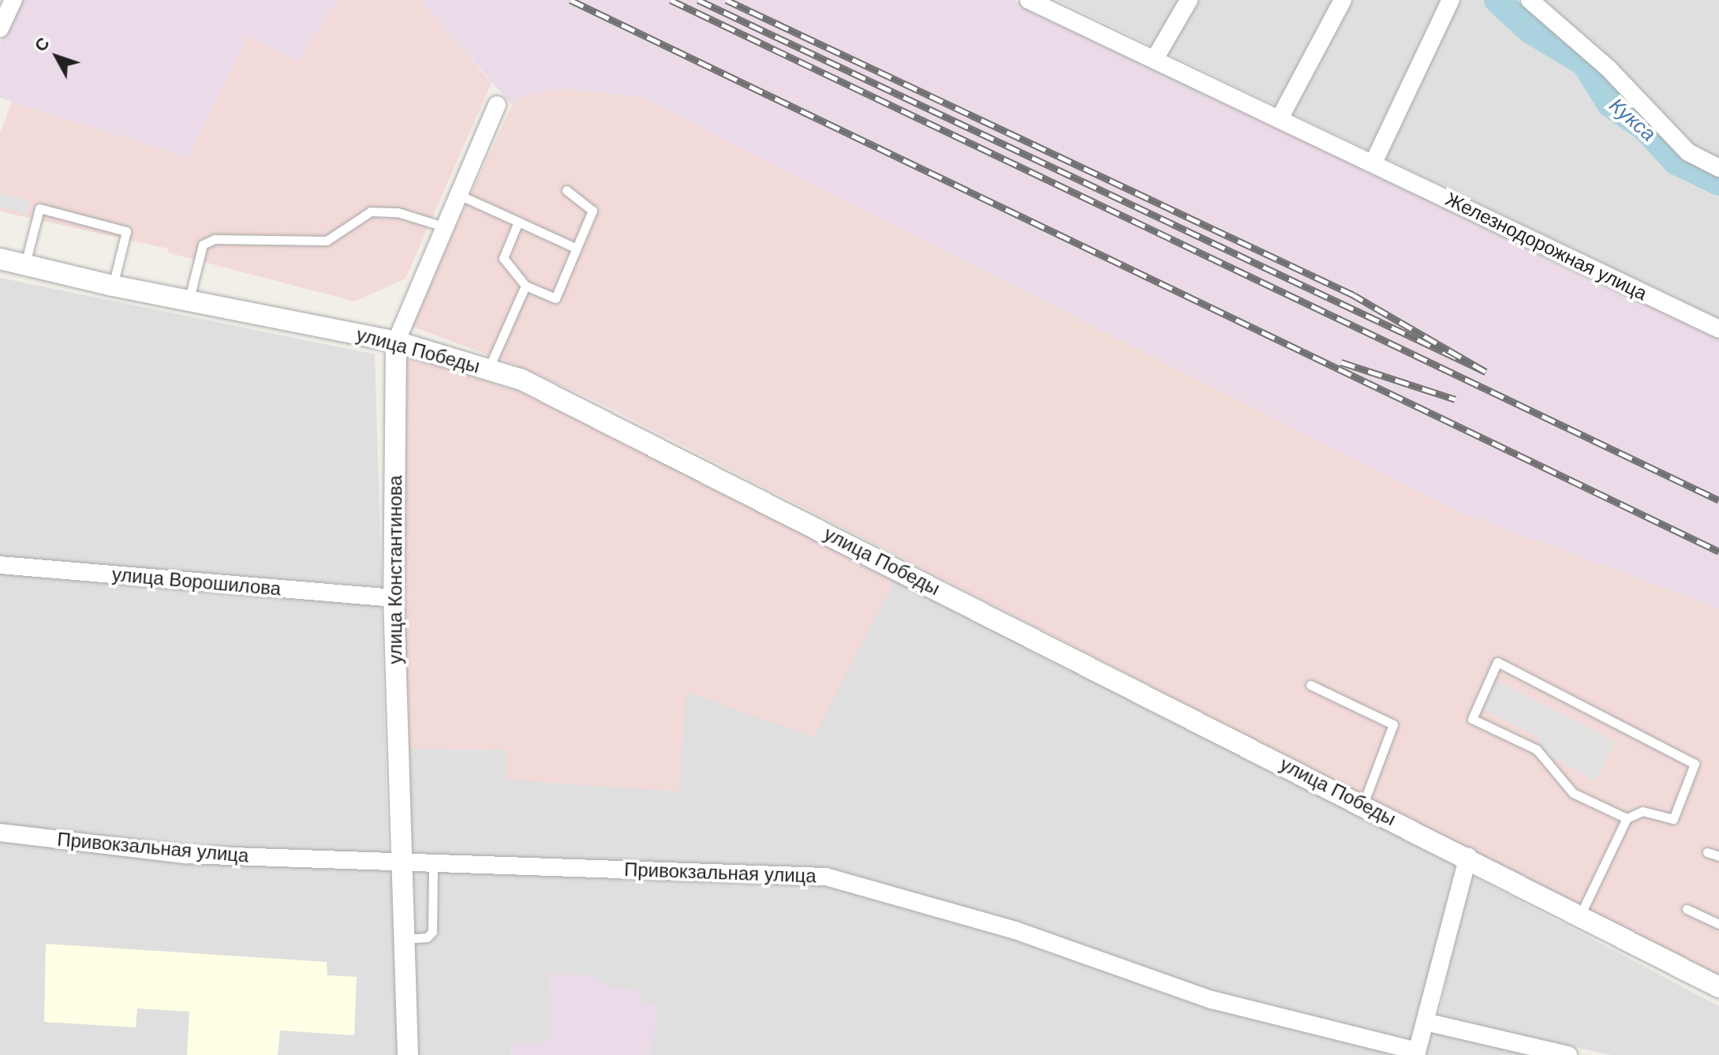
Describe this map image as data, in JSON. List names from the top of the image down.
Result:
{
  "streets": {
    "street": [
      "Железнодорожная улица",
      "улица Победы",
      "улица Константинова",
      "улица Ворошилова",
      "Привокзальная улица"
    ]
  },
  "crossings": [
    ["улица Победы", "улица Константинова"],
    ["улица Константинова", "улица Ворошилова"],
    ["улица Константинова", "Привокзальная улица"]
  ],
  "water": ["Кукса"],
  "north": "top left"
}
